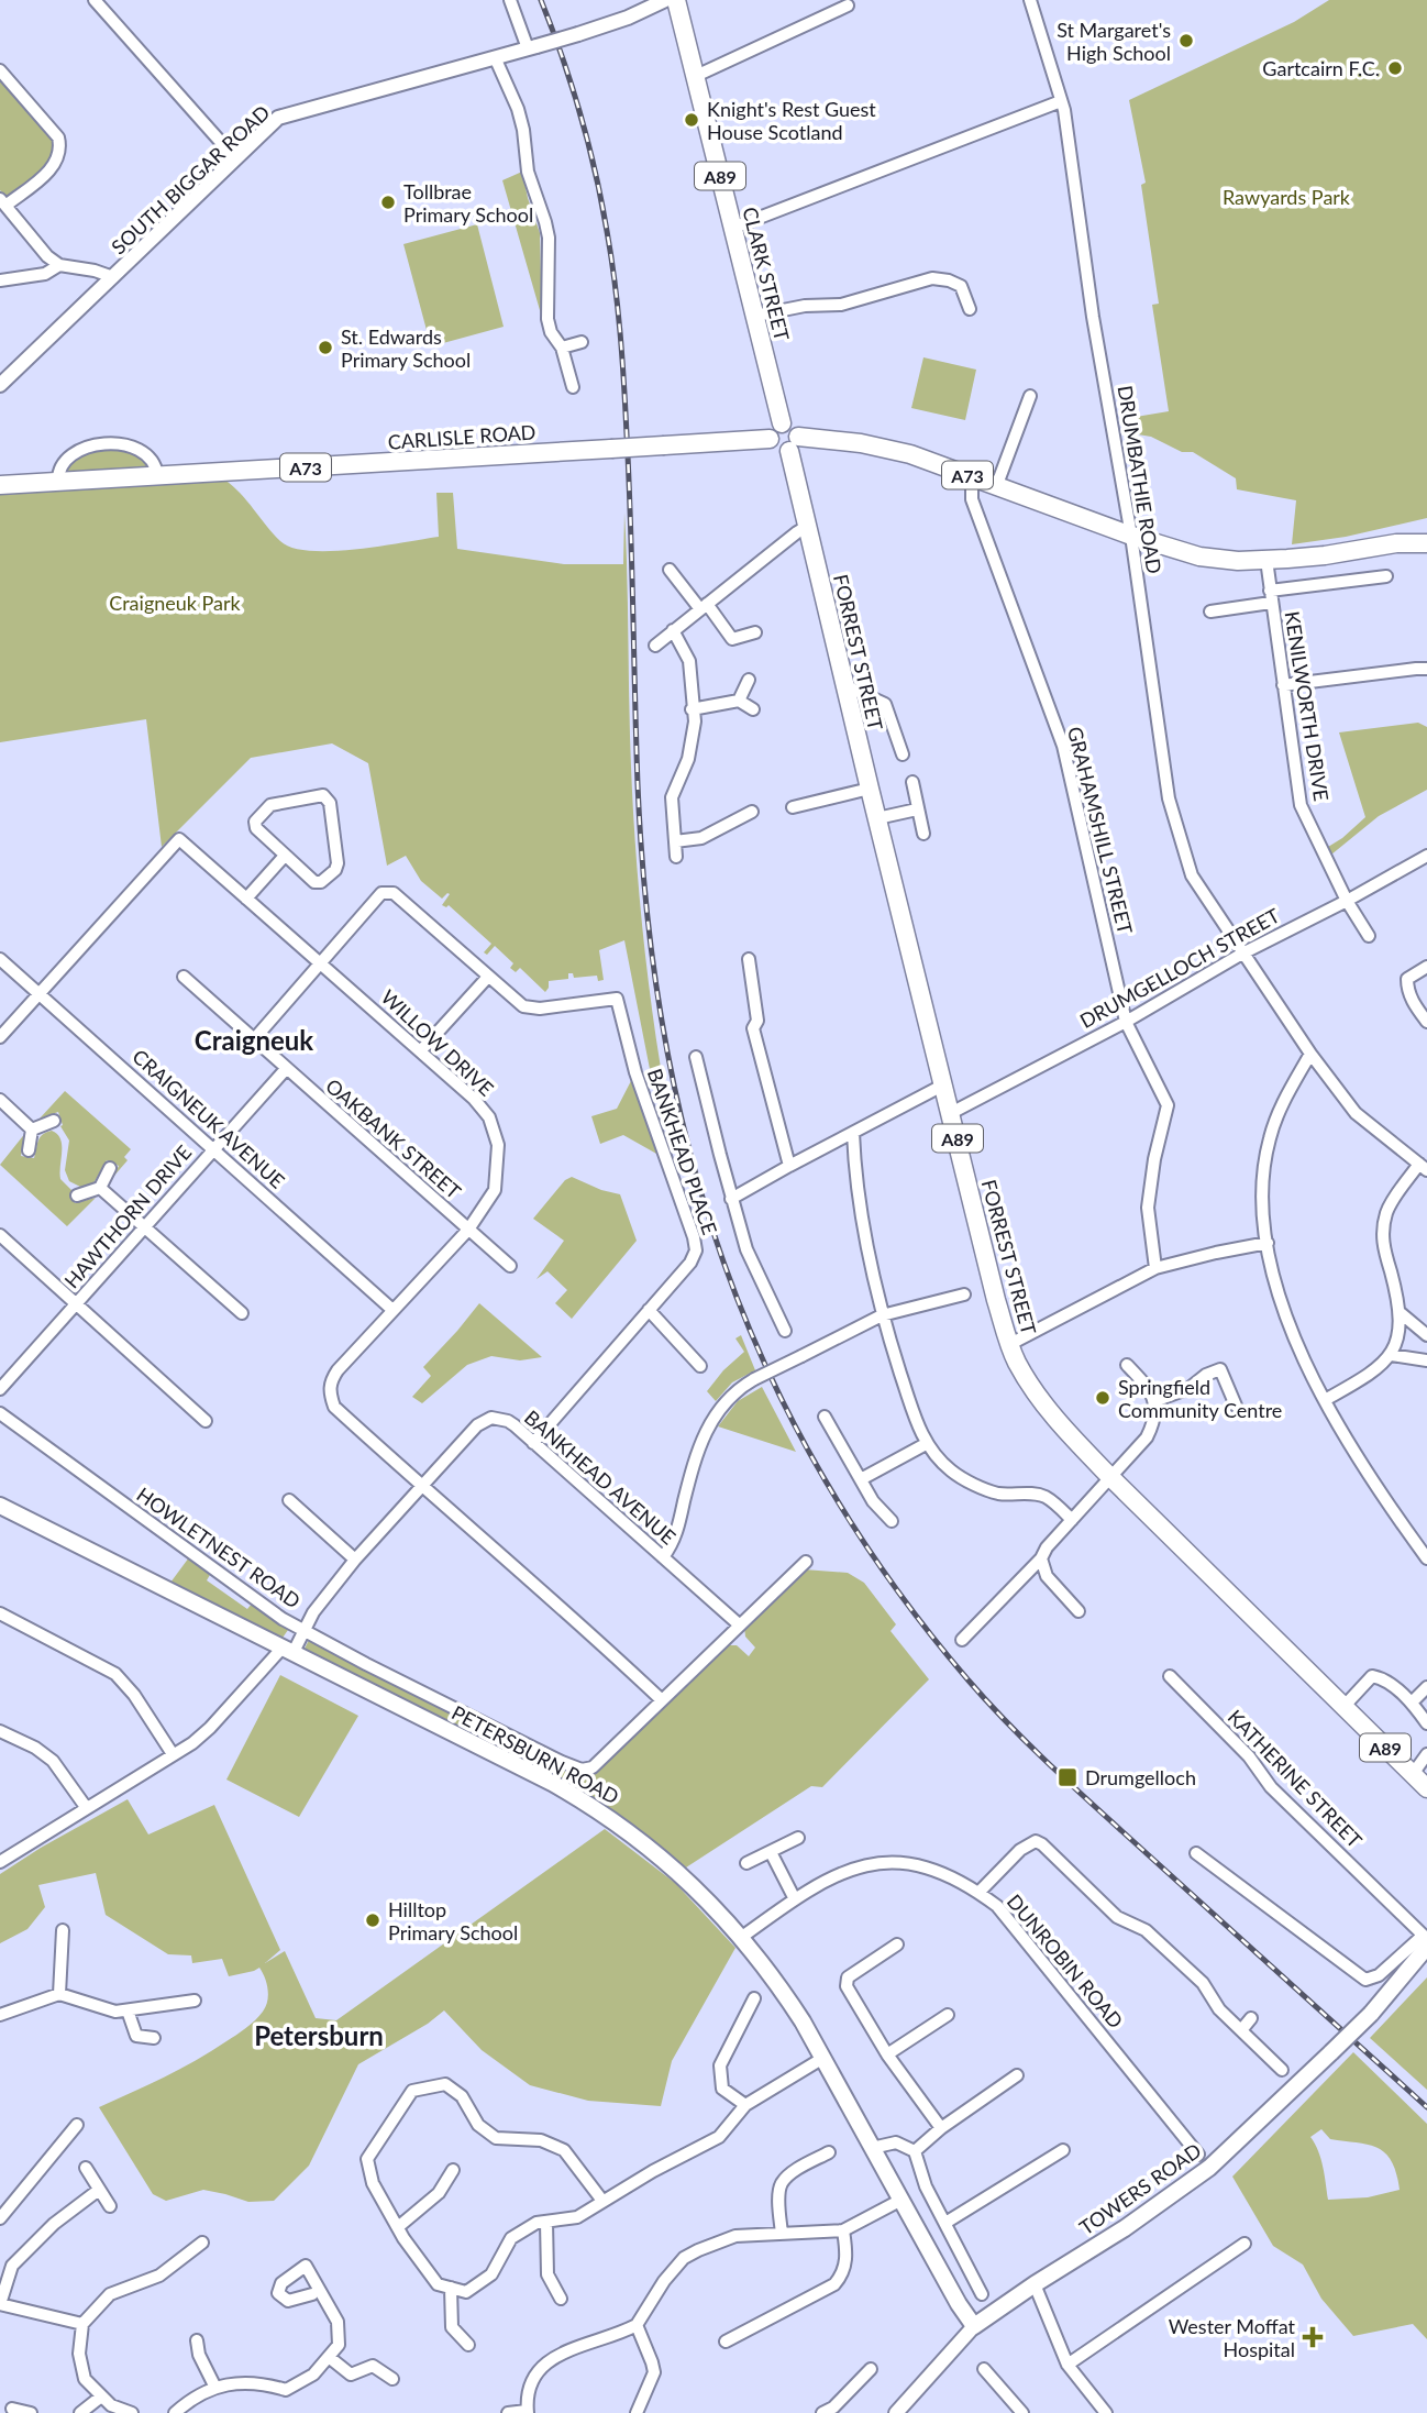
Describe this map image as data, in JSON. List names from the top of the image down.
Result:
{
  "streets": {
    "main road": [
      "A89",
      "CLARK STREET",
      "CARLISLE ROAD",
      "A73",
      "FORREST STREET",
      "PETERSBURN ROAD",
      "TOWERS ROAD"
    ],
    "street": [
      "SOUTH BIGGAR ROAD",
      "DRUMBATHIE ROAD",
      "KENILWORTH DRIVE",
      "GRAHAMSHILL STREET",
      "DRUMGELLOCH STREET",
      "WILLOW DRIVE",
      "CRAIGNEUK AVENUE",
      "OAKBANK STREET",
      "BANKHEAD PLACE",
      "HAWTHORN DRIVE",
      "BANKHEAD AVENUE",
      "HOWLETNEST ROAD",
      "KATHERINE STREET",
      "DUNROBIN ROAD"
    ]
  },
  "crossings": [
    ["CLARK STREET", "CARLISLE ROAD"],
    ["CLARK STREET", "A73"],
    ["CLARK STREET", "FORREST STREET"],
    ["CARLISLE ROAD", "A73"],
    ["CARLISLE ROAD", "FORREST STREET"],
    ["A73", "DRUMBATHIE ROAD"],
    ["A73", "FORREST STREET"],
    ["A73", "KENILWORTH DRIVE"],
    ["A73", "GRAHAMSHILL STREET"],
    ["DRUMBATHIE ROAD", "DRUMGELLOCH STREET"],
    ["FORREST STREET", "DRUMGELLOCH STREET"],
    ["KENILWORTH DRIVE", "DRUMGELLOCH STREET"],
    ["GRAHAMSHILL STREET", "DRUMGELLOCH STREET"],
    ["WILLOW DRIVE", "CRAIGNEUK AVENUE"],
    ["WILLOW DRIVE", "OAKBANK STREET"],
    ["WILLOW DRIVE", "BANKHEAD AVENUE"],
    ["WILLOW DRIVE", "HOWLETNEST ROAD"],
    ["CRAIGNEUK AVENUE", "HAWTHORN DRIVE"],
    ["OAKBANK STREET", "HAWTHORN DRIVE"],
    ["BANKHEAD PLACE", "BANKHEAD AVENUE"],
    ["BANKHEAD AVENUE", "HOWLETNEST ROAD"],
    ["BANKHEAD AVENUE", "PETERSBURN ROAD"],
    ["PETERSBURN ROAD", "DUNROBIN ROAD"],
    ["PETERSBURN ROAD", "TOWERS ROAD"],
    ["KATHERINE STREET", "TOWERS ROAD"]
  ],
  "districts": ["Craigneuk", "Petersburn"],
  "parks": ["Rawyards Park", "Craigneuk Park"],
  "places": {
    "other": [
      "St Margaret's High School",
      "Gartcairn F.C.",
      "Knight's Rest Guest House Scotland",
      "Tollbrae Primary School",
      "St. Edwards Primary School",
      "Springfield Community Centre",
      "Hilltop Primary School"
    ],
    "transit": ["Drumgelloch"],
    "health": ["Wester Moffat Hospital"]
  }
}
